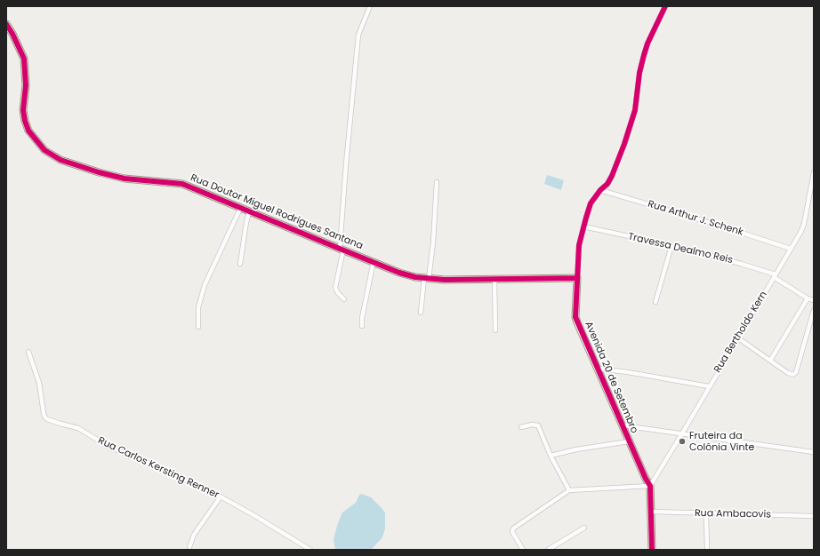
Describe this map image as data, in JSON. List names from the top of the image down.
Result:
{
  "streets": {
    "street": [
      "Rua Doutor Miguel Rodrigues Santana",
      "Rua Arthur J. Schenk",
      "Travessa Dealmo Reis",
      "Rua Bertholdo Kern",
      "Avenida 20 de Setembro",
      "Rua Carlos Kersting Renner",
      "Rua Ambacovis"
    ]
  },
  "crossings": [
    ["Rua Doutor Miguel Rodrigues Santana", "Avenida 20 de Setembro"],
    ["Rua Arthur J. Schenk", "Rua Bertholdo Kern"],
    ["Rua Arthur J. Schenk", "Avenida 20 de Setembro"],
    ["Travessa Dealmo Reis", "Rua Bertholdo Kern"],
    ["Travessa Dealmo Reis", "Avenida 20 de Setembro"],
    ["Rua Bertholdo Kern", "Avenida 20 de Setembro"],
    ["Avenida 20 de Setembro", "Rua Ambacovis"]
  ],
  "places": ["Fruteira da Colônia Vinte"]
}
